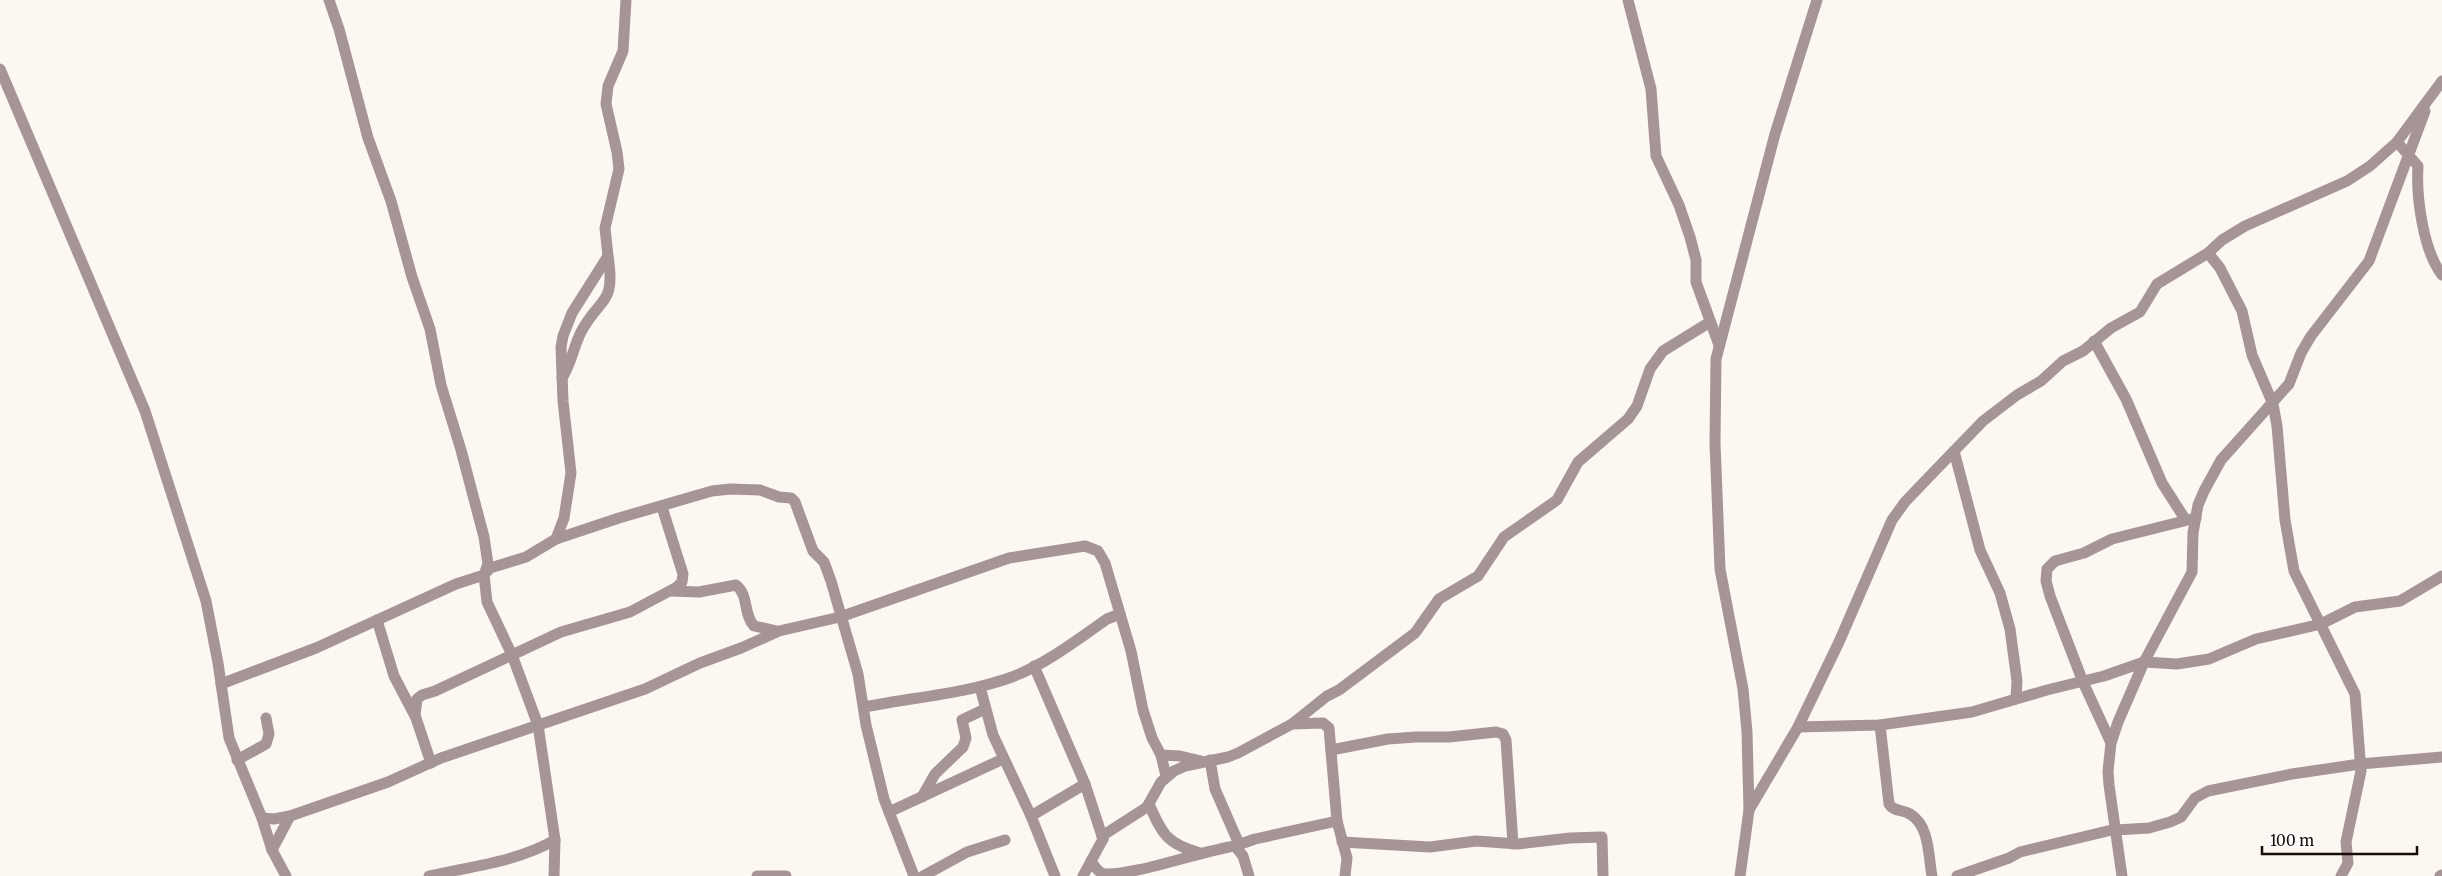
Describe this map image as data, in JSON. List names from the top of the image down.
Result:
{
  "scale_bar": "100 m"
}
